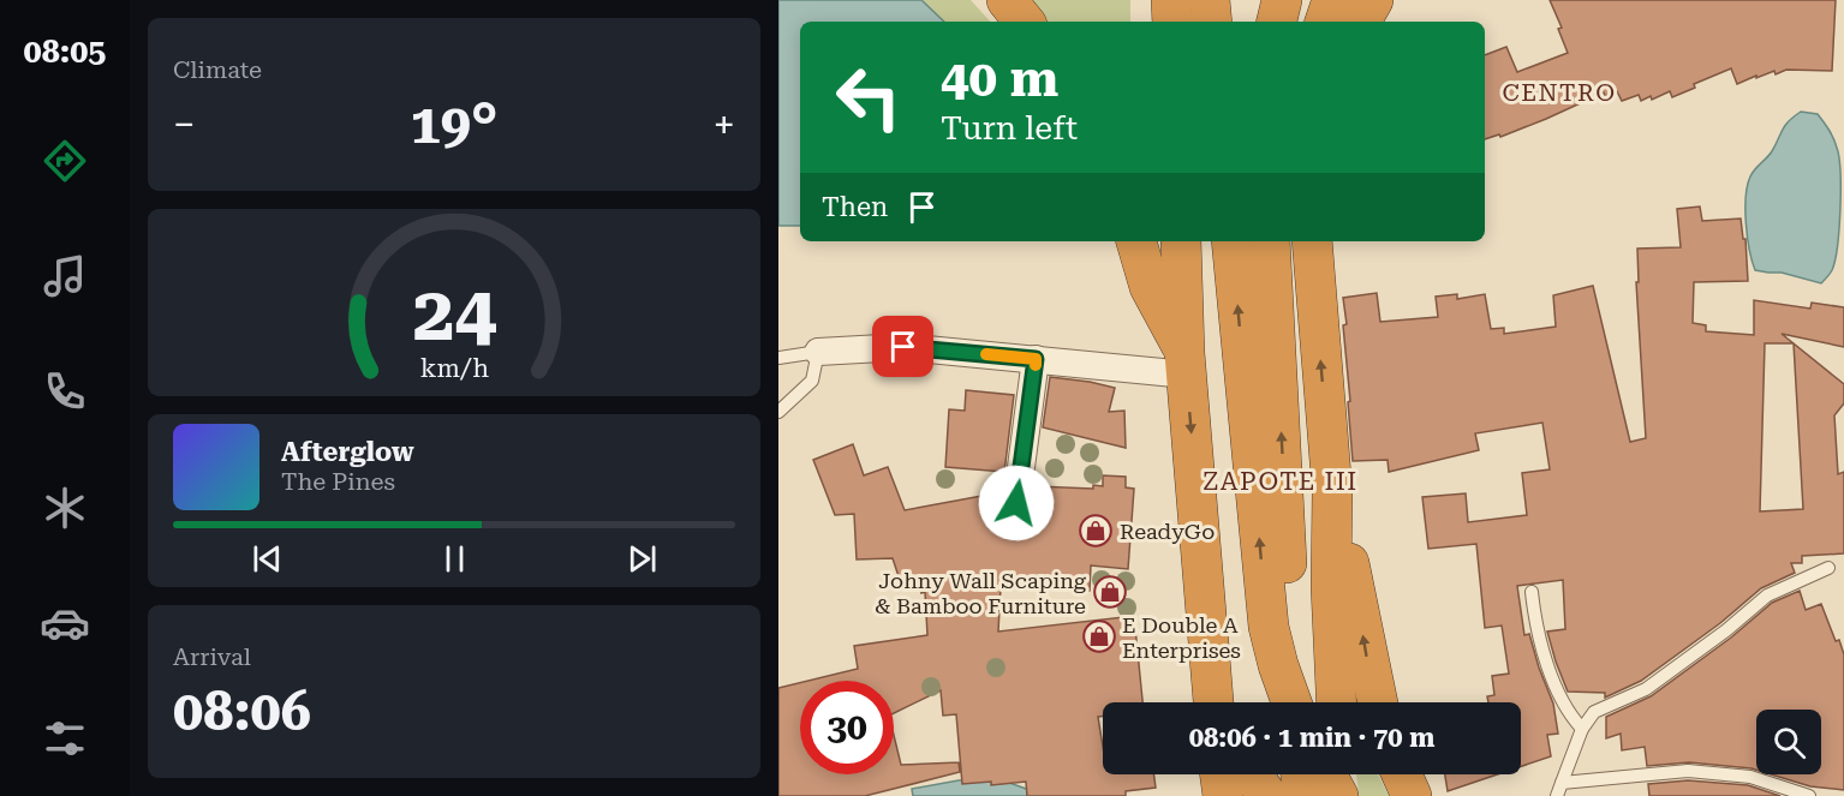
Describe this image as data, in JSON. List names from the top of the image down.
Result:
{
  "districts": ["CENTRO", "ZAPOTE III"],
  "places": {
    "shop": ["ReadyGo", "Johny Wall Scaping & Bamboo Furniture", "E Double A Enterprises"]
  },
  "page": {
    "tabs": "08:05",
    "tile": [
      "Climate",
      ["Arrival", "08:06"]
    ],
    "turn": ["40 m", "Turn left"],
    "heat": ["−", "19°", "+"],
    "then": "Then",
    "song": ["Afterglow", "The Pines"],
    "limit": "30",
    "trip": "08:06 · 1 min · 70 m",
    "gauge": ["24", "km/h"]
  }
}
